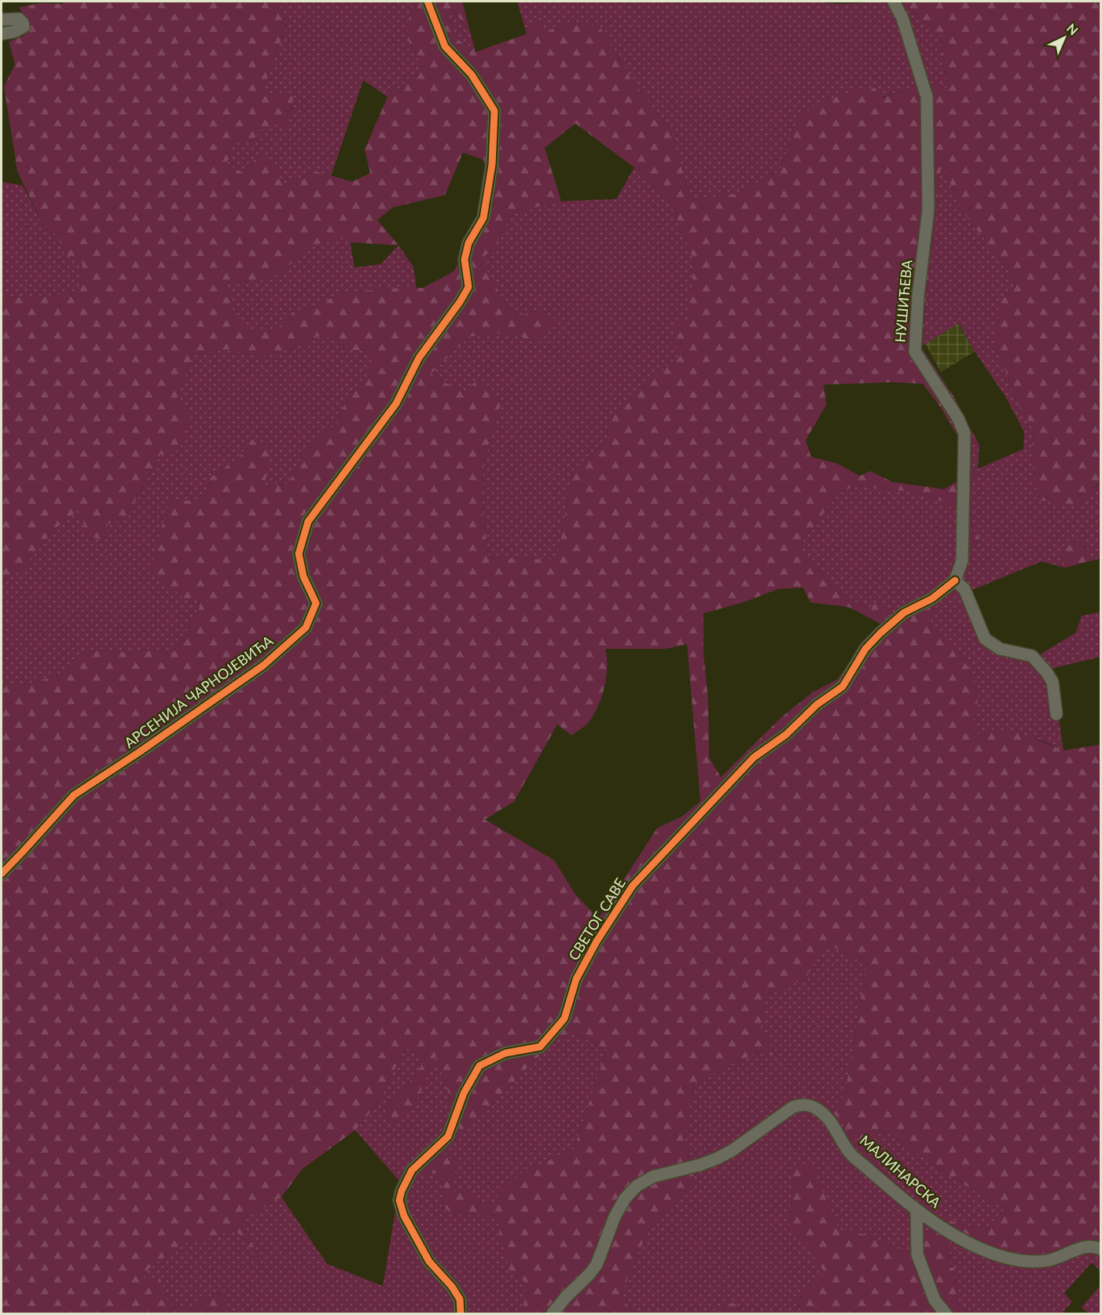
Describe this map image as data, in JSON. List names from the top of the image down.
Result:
{
  "streets": {
    "street": [
      "НУШИЋЕВА",
      "АРСЕНИЈА ЧАРНОЈЕВИЋА",
      "СВЕТОГ САВЕ",
      "МАЛИНАРСКА"
    ]
  },
  "crossings": [
    ["НУШИЋЕВА", "СВЕТОГ САВЕ"]
  ],
  "north": "top right"
}
